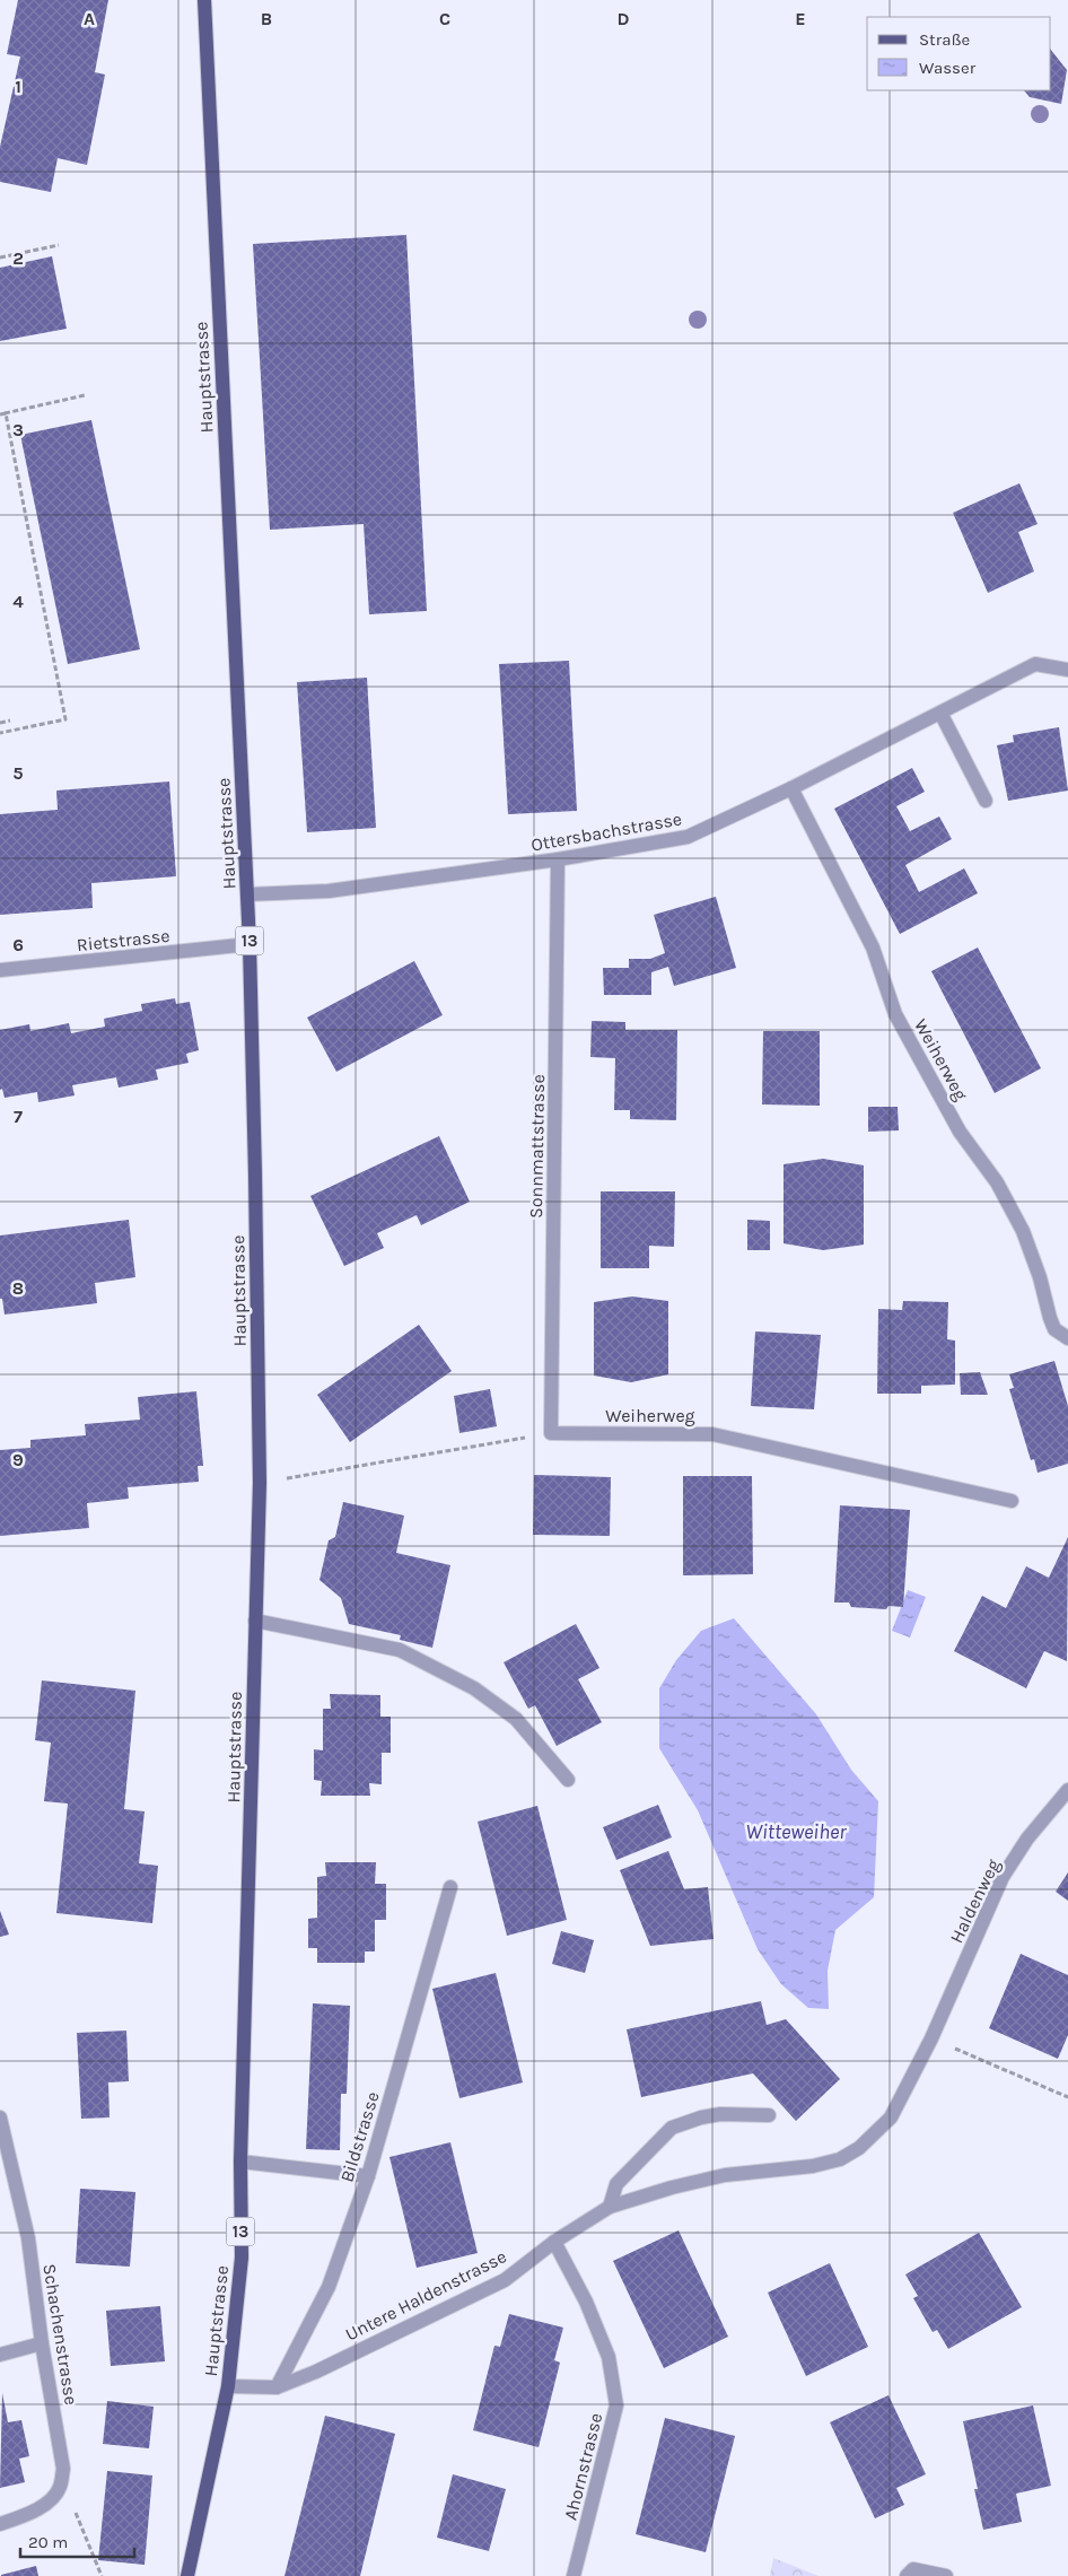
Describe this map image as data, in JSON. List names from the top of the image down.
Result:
{
  "streets": {
    "main road": ["Hauptstrasse", "13"],
    "street": [
      "Ottersbachstrasse",
      "Rietstrasse",
      "Weiherweg",
      "Sonnmattstrasse",
      "Haldenweg",
      "Bildstrasse",
      "Untere Haldenstrasse",
      "Schachenstrasse",
      "Ahornstrasse"
    ]
  },
  "crossings": [
    ["Hauptstrasse", "Ottersbachstrasse"],
    ["Hauptstrasse", "Rietstrasse"],
    ["Hauptstrasse", "Untere Haldenstrasse"],
    ["Ottersbachstrasse", "Weiherweg"],
    ["Ottersbachstrasse", "Sonnmattstrasse"],
    ["Weiherweg", "Sonnmattstrasse"],
    ["Haldenweg", "Untere Haldenstrasse"],
    ["Bildstrasse", "Untere Haldenstrasse"],
    ["Untere Haldenstrasse", "Ahornstrasse"]
  ],
  "water": ["Witteweiher"],
  "legend": ["Straße", "Wasser"],
  "scale_bar": "20 m",
  "grid": {
    "columns": [
      "A",
      "B",
      "C",
      "D",
      "E"
    ],
    "rows": [
      "1",
      "2",
      "3",
      "4",
      "5",
      "6",
      "7",
      "8",
      "9"
    ]
  }
}
